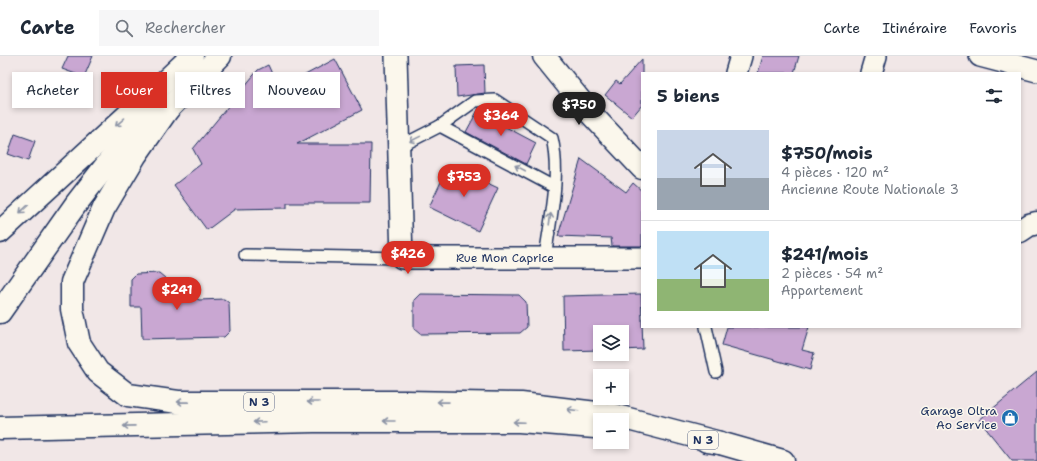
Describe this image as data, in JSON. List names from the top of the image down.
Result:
{
  "streets": {
    "main road": ["N 3"],
    "street": ["Rue Mon Caprice"]
  },
  "places": {
    "shop": ["Garage Oltra Ao Service"]
  },
  "page": {
    "header": "Carte",
    "search": "Rechercher",
    "nav": ["Carte", "Itinéraire", "Favoris"],
    "chip": [
      "Acheter",
      "Louer",
      "Filtres",
      "Nouveau"
    ],
    "heading": "5 biens",
    "price": [
      "$750",
      "$364",
      "$753",
      "$426",
      "$241"
    ],
    "list": [
      {
        "name": "$750/mois",
        "note": "4 pièces · 120 m² · Ancienne Route Nationale 3"
      },
      {
        "name": "$241/mois",
        "note": "2 pièces · 54 m² · Appartement"
      }
    ],
    "map_buttons": ["+", "−"]
  }
}
